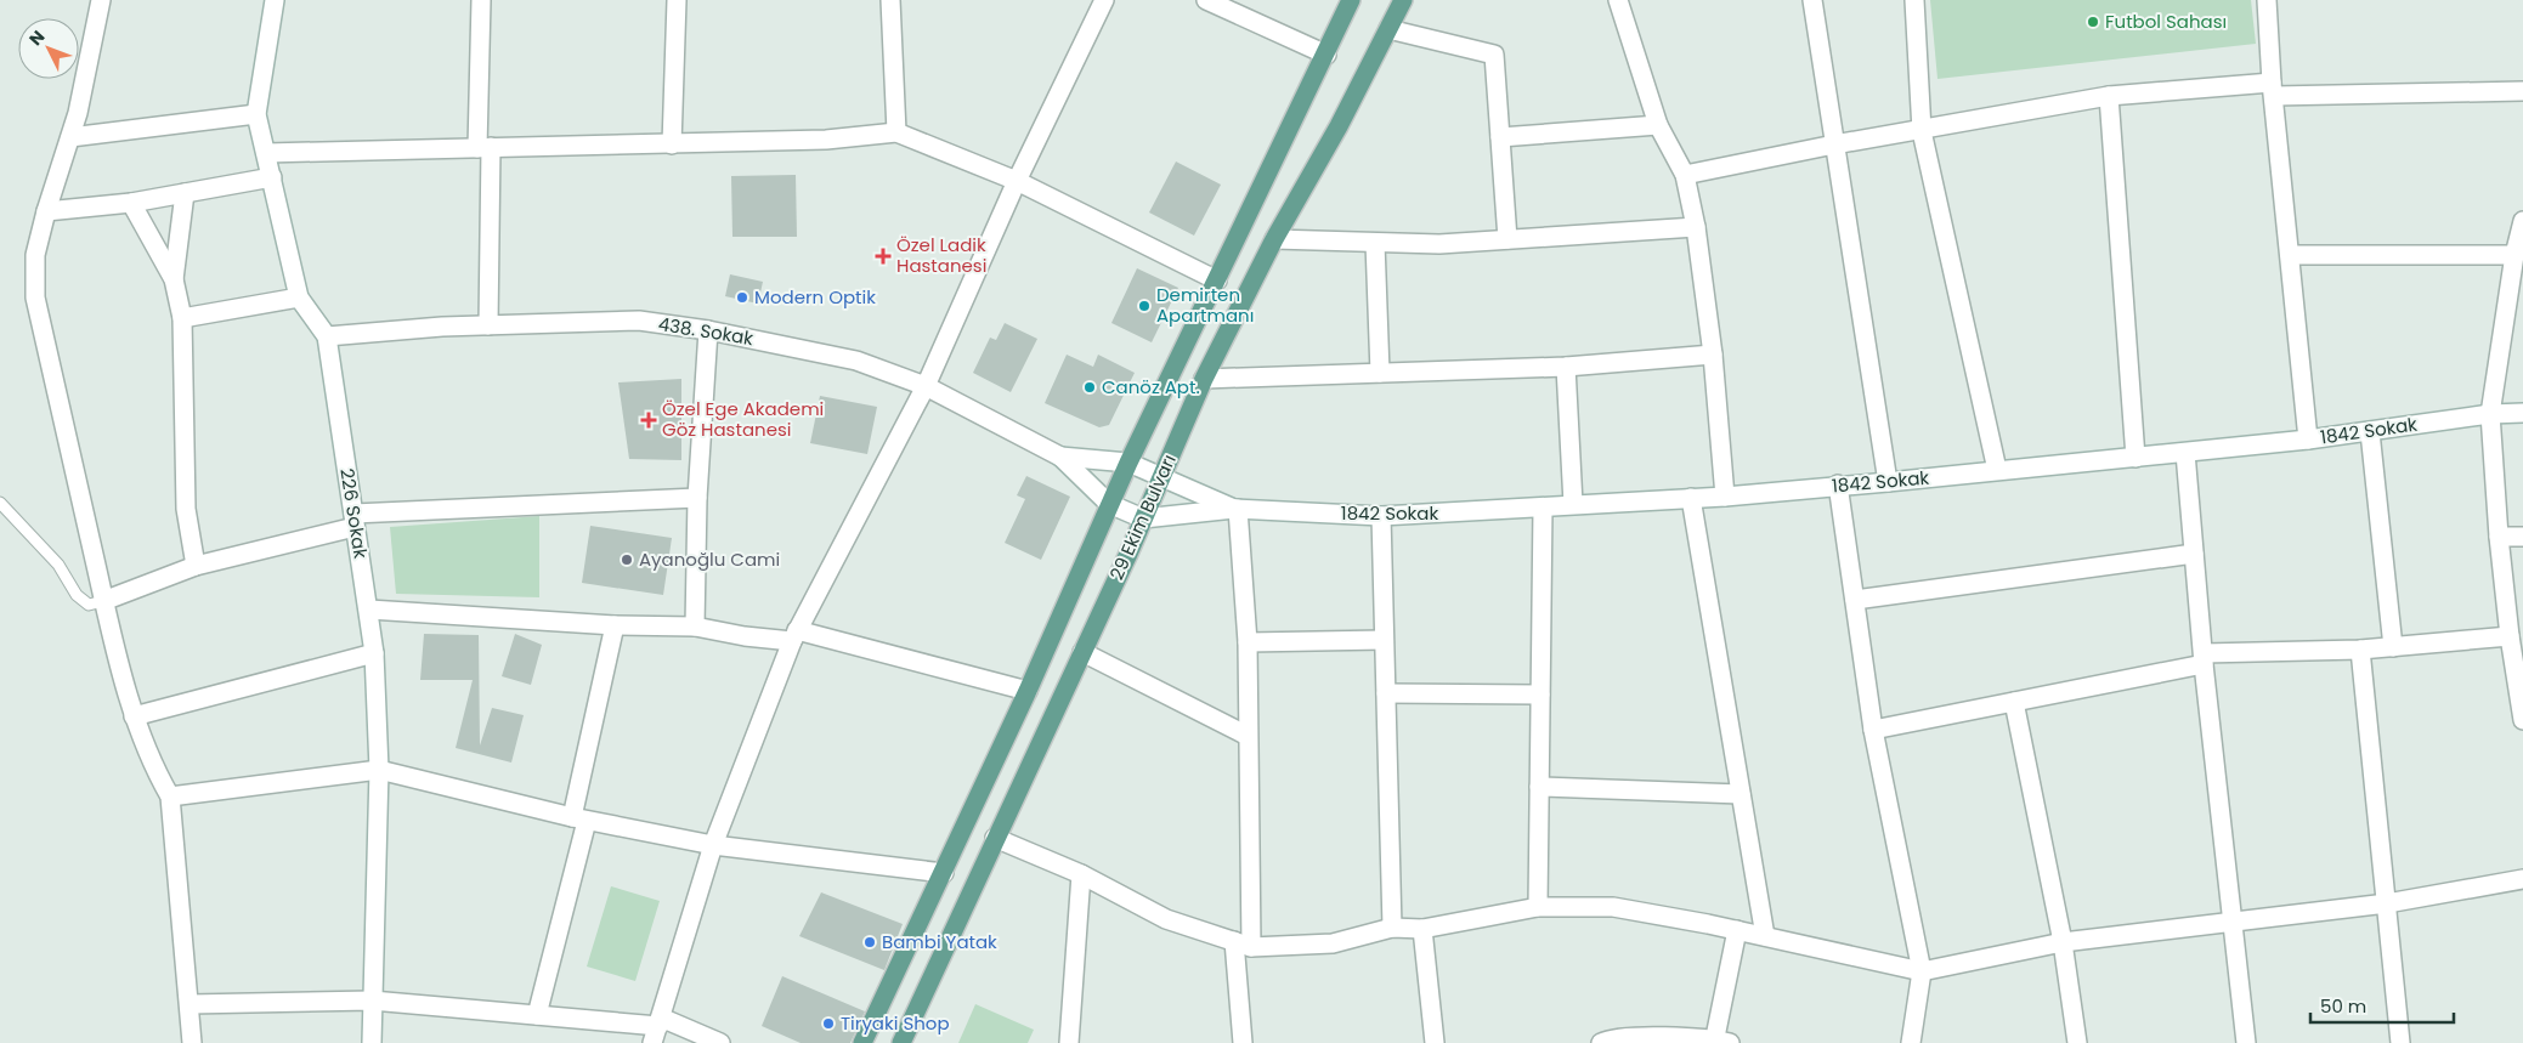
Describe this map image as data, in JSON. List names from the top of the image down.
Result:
{
  "streets": {
    "main road": ["29 Ekim Bulvarı"],
    "street": ["438. Sokak", "1842 Sokak", "226 Sokak"]
  },
  "crossings": [
    ["438. Sokak", "226 Sokak"]
  ],
  "places": {
    "other": [
      "Futbol Sahası",
      "Modern Optik",
      "Demirten Apartmanı",
      "Canöz Apt.",
      "Ayanoğlu Cami",
      "Bambi Yatak",
      "Tiryaki Shop"
    ],
    "health": ["Özel Ladik Hastanesi", "Özel Ege Akademi Göz Hastanesi"]
  },
  "scale_bar": "50 m",
  "north": "top left"
}
